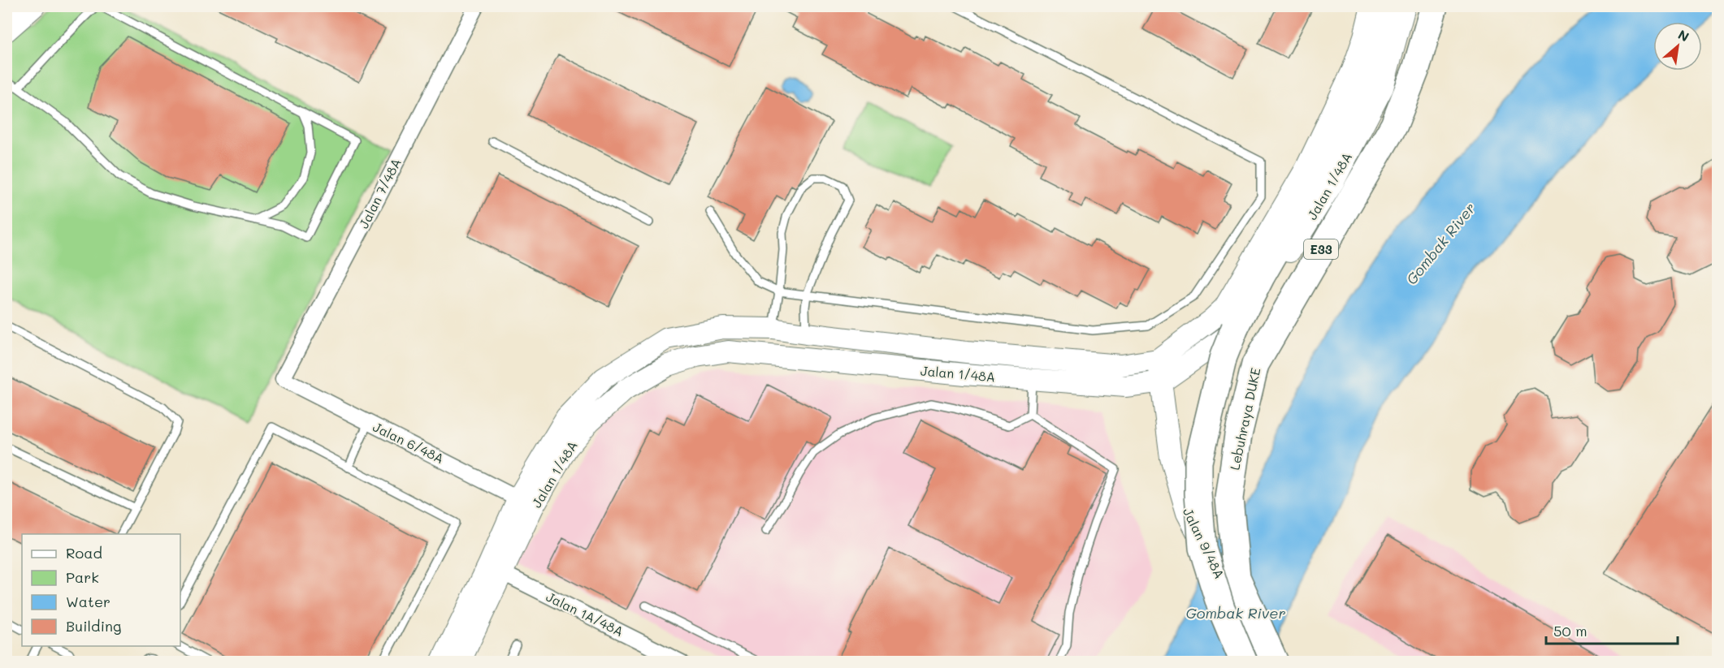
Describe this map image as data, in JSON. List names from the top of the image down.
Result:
{
  "streets": {
    "highway": ["E33", "Lebuhraya DUKE"],
    "main road": ["Jalan 1/48A", "Jalan 9/48A"],
    "street": ["Jalan 7/48A", "Jalan 6/48A", "Jalan 1A/48A"]
  },
  "crossings": [
    ["Jalan 1/48A", "Jalan 6/48A"],
    ["Jalan 1/48A", "Jalan 9/48A"],
    ["Jalan 1/48A", "Jalan 1A/48A"],
    ["Jalan 7/48A", "Jalan 6/48A"]
  ],
  "water": ["Gombak River"],
  "legend": [
    "Road",
    "Park",
    "Water",
    "Building"
  ],
  "scale_bar": "50 m",
  "north": "top right"
}
